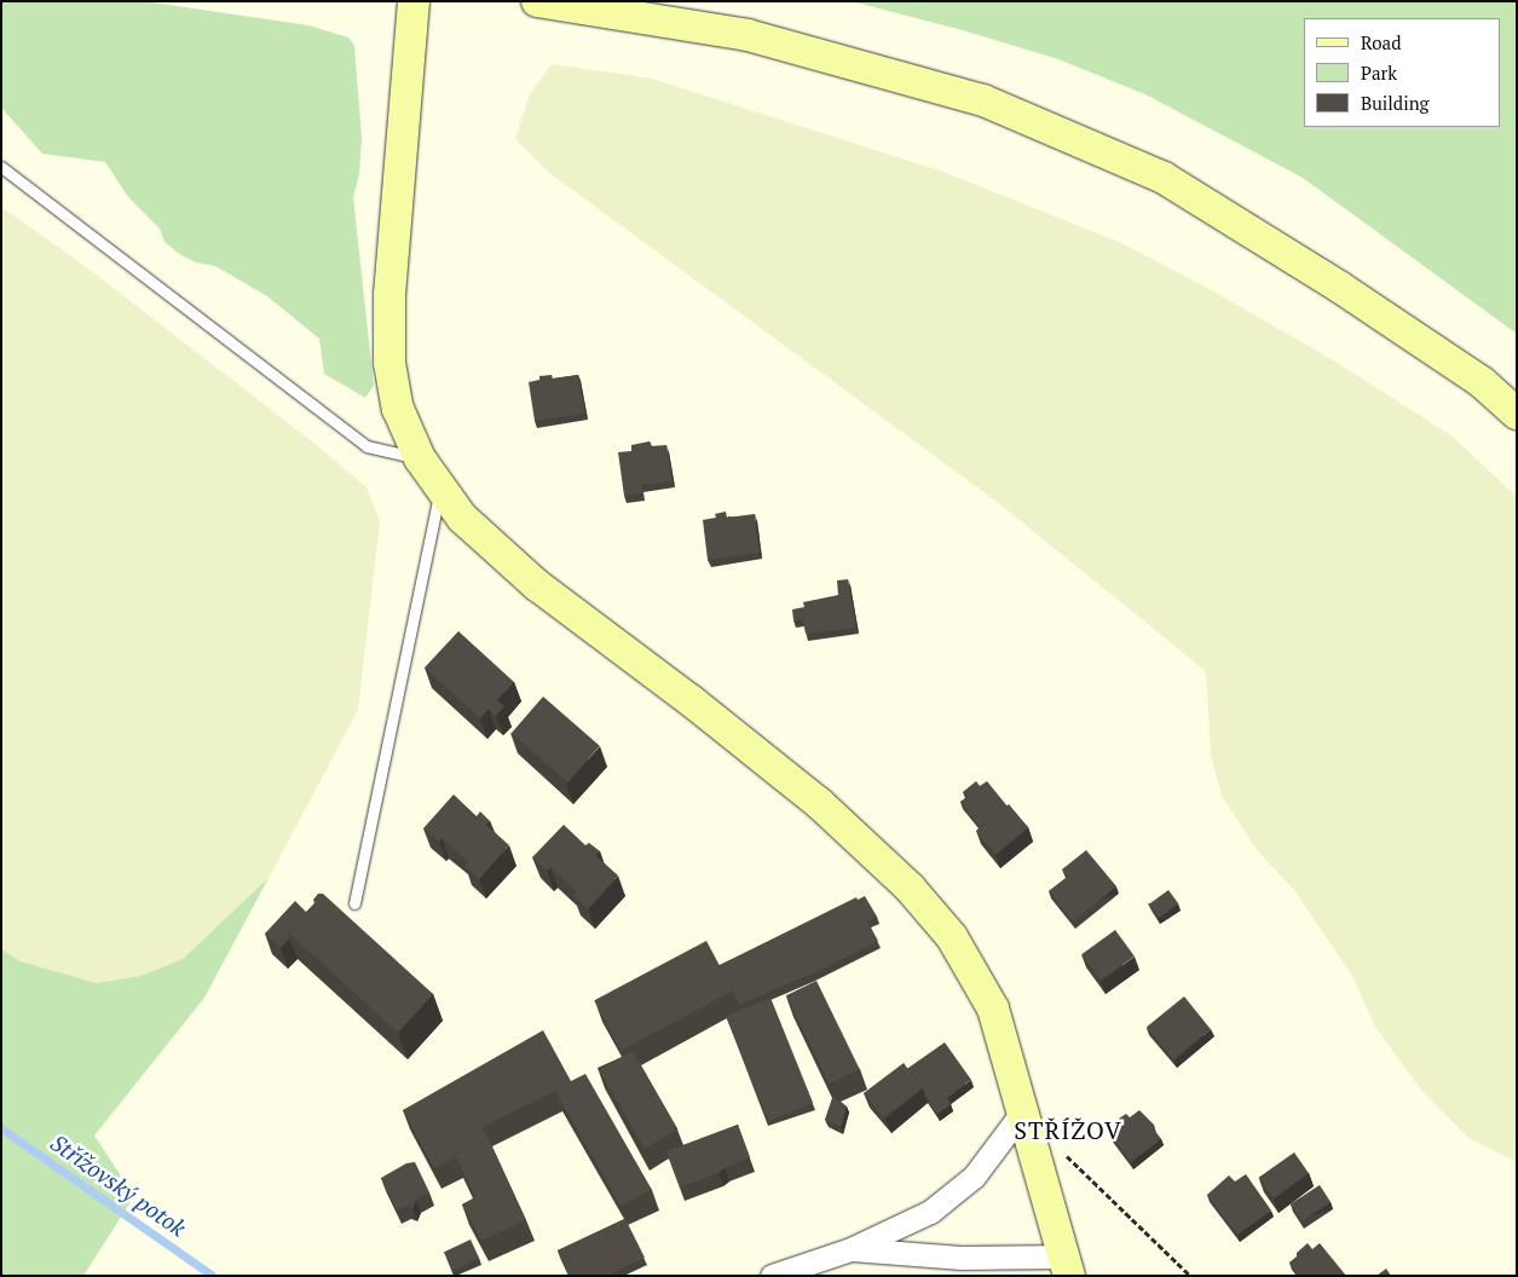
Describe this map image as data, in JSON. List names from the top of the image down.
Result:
{
  "districts": ["STŘÍŽOV"],
  "water": ["Střížovský potok"],
  "legend": ["Road", "Park", "Building"]
}
